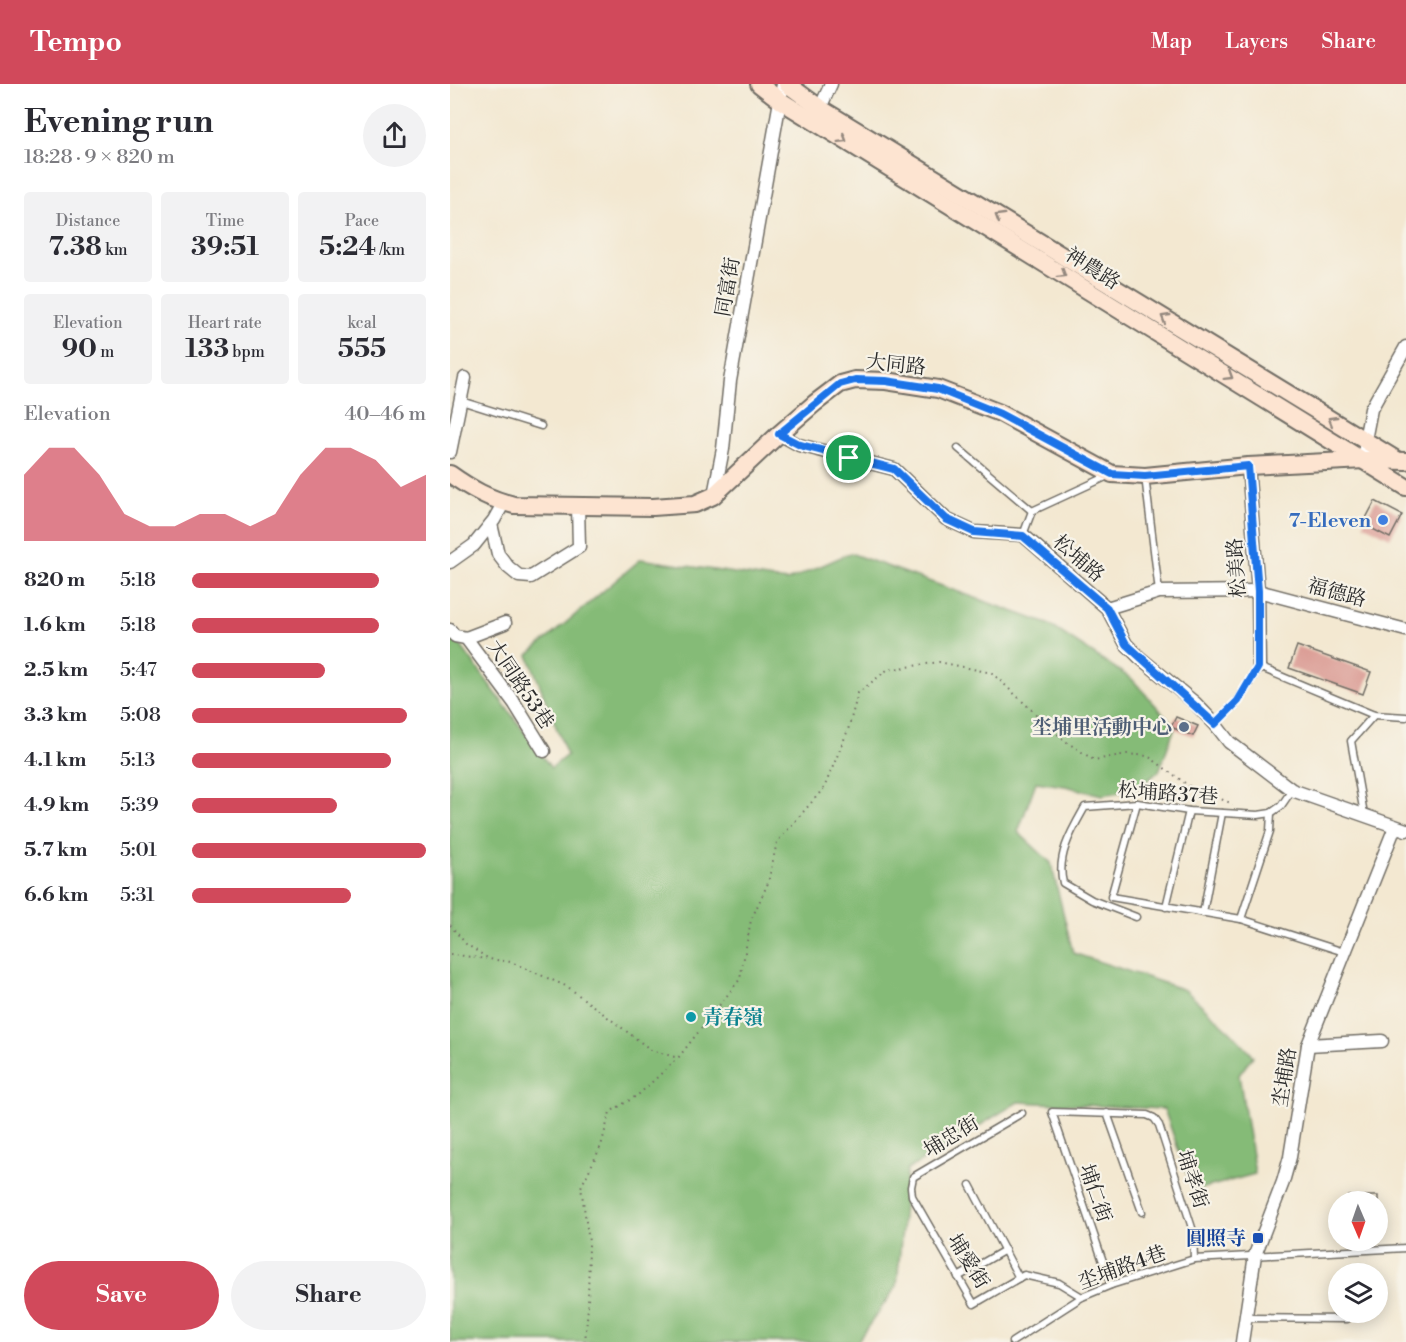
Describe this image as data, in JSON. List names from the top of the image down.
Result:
{
  "streets": {
    "street": [
      "神農路",
      "同富街",
      "大同路",
      "松埔路",
      "松美路",
      "福德路",
      "大同路53巷",
      "坔埔路"
    ],
    "lane": [
      "松埔路37巷",
      "埔忠街",
      "埔孝街",
      "埔仁街",
      "埔愛街",
      "坔埔路4巷"
    ]
  },
  "crossings": [
    ["神農路", "同富街"],
    ["神農路", "大同路"],
    ["同富街", "大同路"],
    ["大同路", "松埔路"],
    ["大同路", "松美路"],
    ["松埔路", "福德路"],
    ["松埔路", "坔埔路"],
    ["松美路", "福德路"],
    ["坔埔路", "坔埔路4巷"],
    ["埔忠街", "埔愛街"],
    ["埔孝街", "埔仁街"],
    ["埔孝街", "坔埔路4巷"],
    ["埔仁街", "坔埔路4巷"],
    ["埔愛街", "坔埔路4巷"]
  ],
  "places": {
    "other": ["7-Eleven", "坔埔里活動中心", "青春嶺"],
    "transit": ["圓照寺"]
  },
  "north": "bottom",
  "page": {
    "header": "Tempo",
    "nav": ["Map", "Layers", "Share"],
    "heading": ["Evening run", "18:28 · 9 × 820 m"],
    "stats": [
      ["Distance", "7.38 km"],
      ["Time", "39:51"],
      ["Pace", "5:24 /km"],
      ["Elevation", "90 m"],
      ["Heart rate", "133 bpm"],
      ["kcal", "555"]
    ],
    "chart": ["Elevation", "40–46 m"],
    "list": [
      {
        "name": "820 m",
        "note": "5:18"
      },
      {
        "name": "1.6 km",
        "note": "5:18"
      },
      {
        "name": "2.5 km",
        "note": "5:47"
      },
      {
        "name": "3.3 km",
        "note": "5:08"
      },
      {
        "name": "4.1 km",
        "note": "5:13"
      },
      {
        "name": "4.9 km",
        "note": "5:39"
      },
      {
        "name": "5.7 km",
        "note": "5:01"
      },
      {
        "name": "6.6 km",
        "note": "5:31"
      }
    ],
    "buttons": ["Save", "Share"]
  }
}
